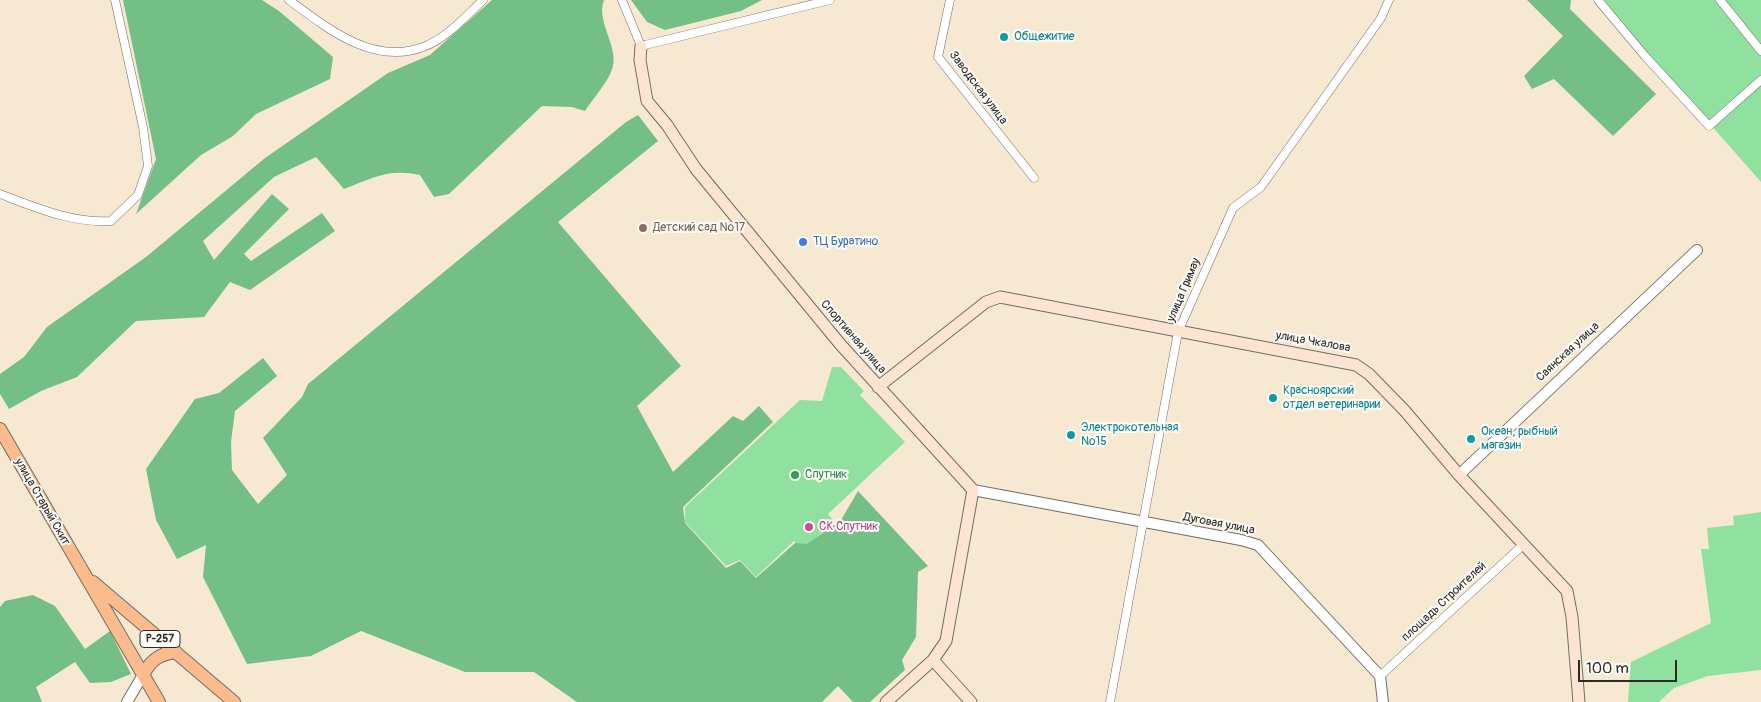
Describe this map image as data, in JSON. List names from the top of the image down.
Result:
{
  "streets": {
    "highway": ["улица Старый Скит", "Р-257"],
    "main road": ["Спортивная улица", "улица Чкалова"],
    "street": [
      "Заводская улица",
      "улица Гримау",
      "Саянская улица",
      "Дуговая улица",
      "площадь Строителей"
    ]
  },
  "crossings": [
    ["улица Гримау", "улица Чкалова"],
    ["улица Гримау", "Дуговая улица"],
    ["Спортивная улица", "улица Чкалова"],
    ["Спортивная улица", "Дуговая улица"],
    ["улица Чкалова", "Саянская улица"],
    ["улица Чкалова", "площадь Строителей"],
    ["улица Старый Скит", "Р-257"],
    ["Дуговая улица", "площадь Строителей"]
  ],
  "places": [
    "Общежитие",
    "Детский сад №17",
    "ТЦ Буратино",
    "Красноярский отдел ветеринарии",
    "Электрокотельная №15",
    "Океан, рыбный магазин",
    "Спутник",
    "СК Спутник"
  ],
  "scale_bar": "100 m"
}
